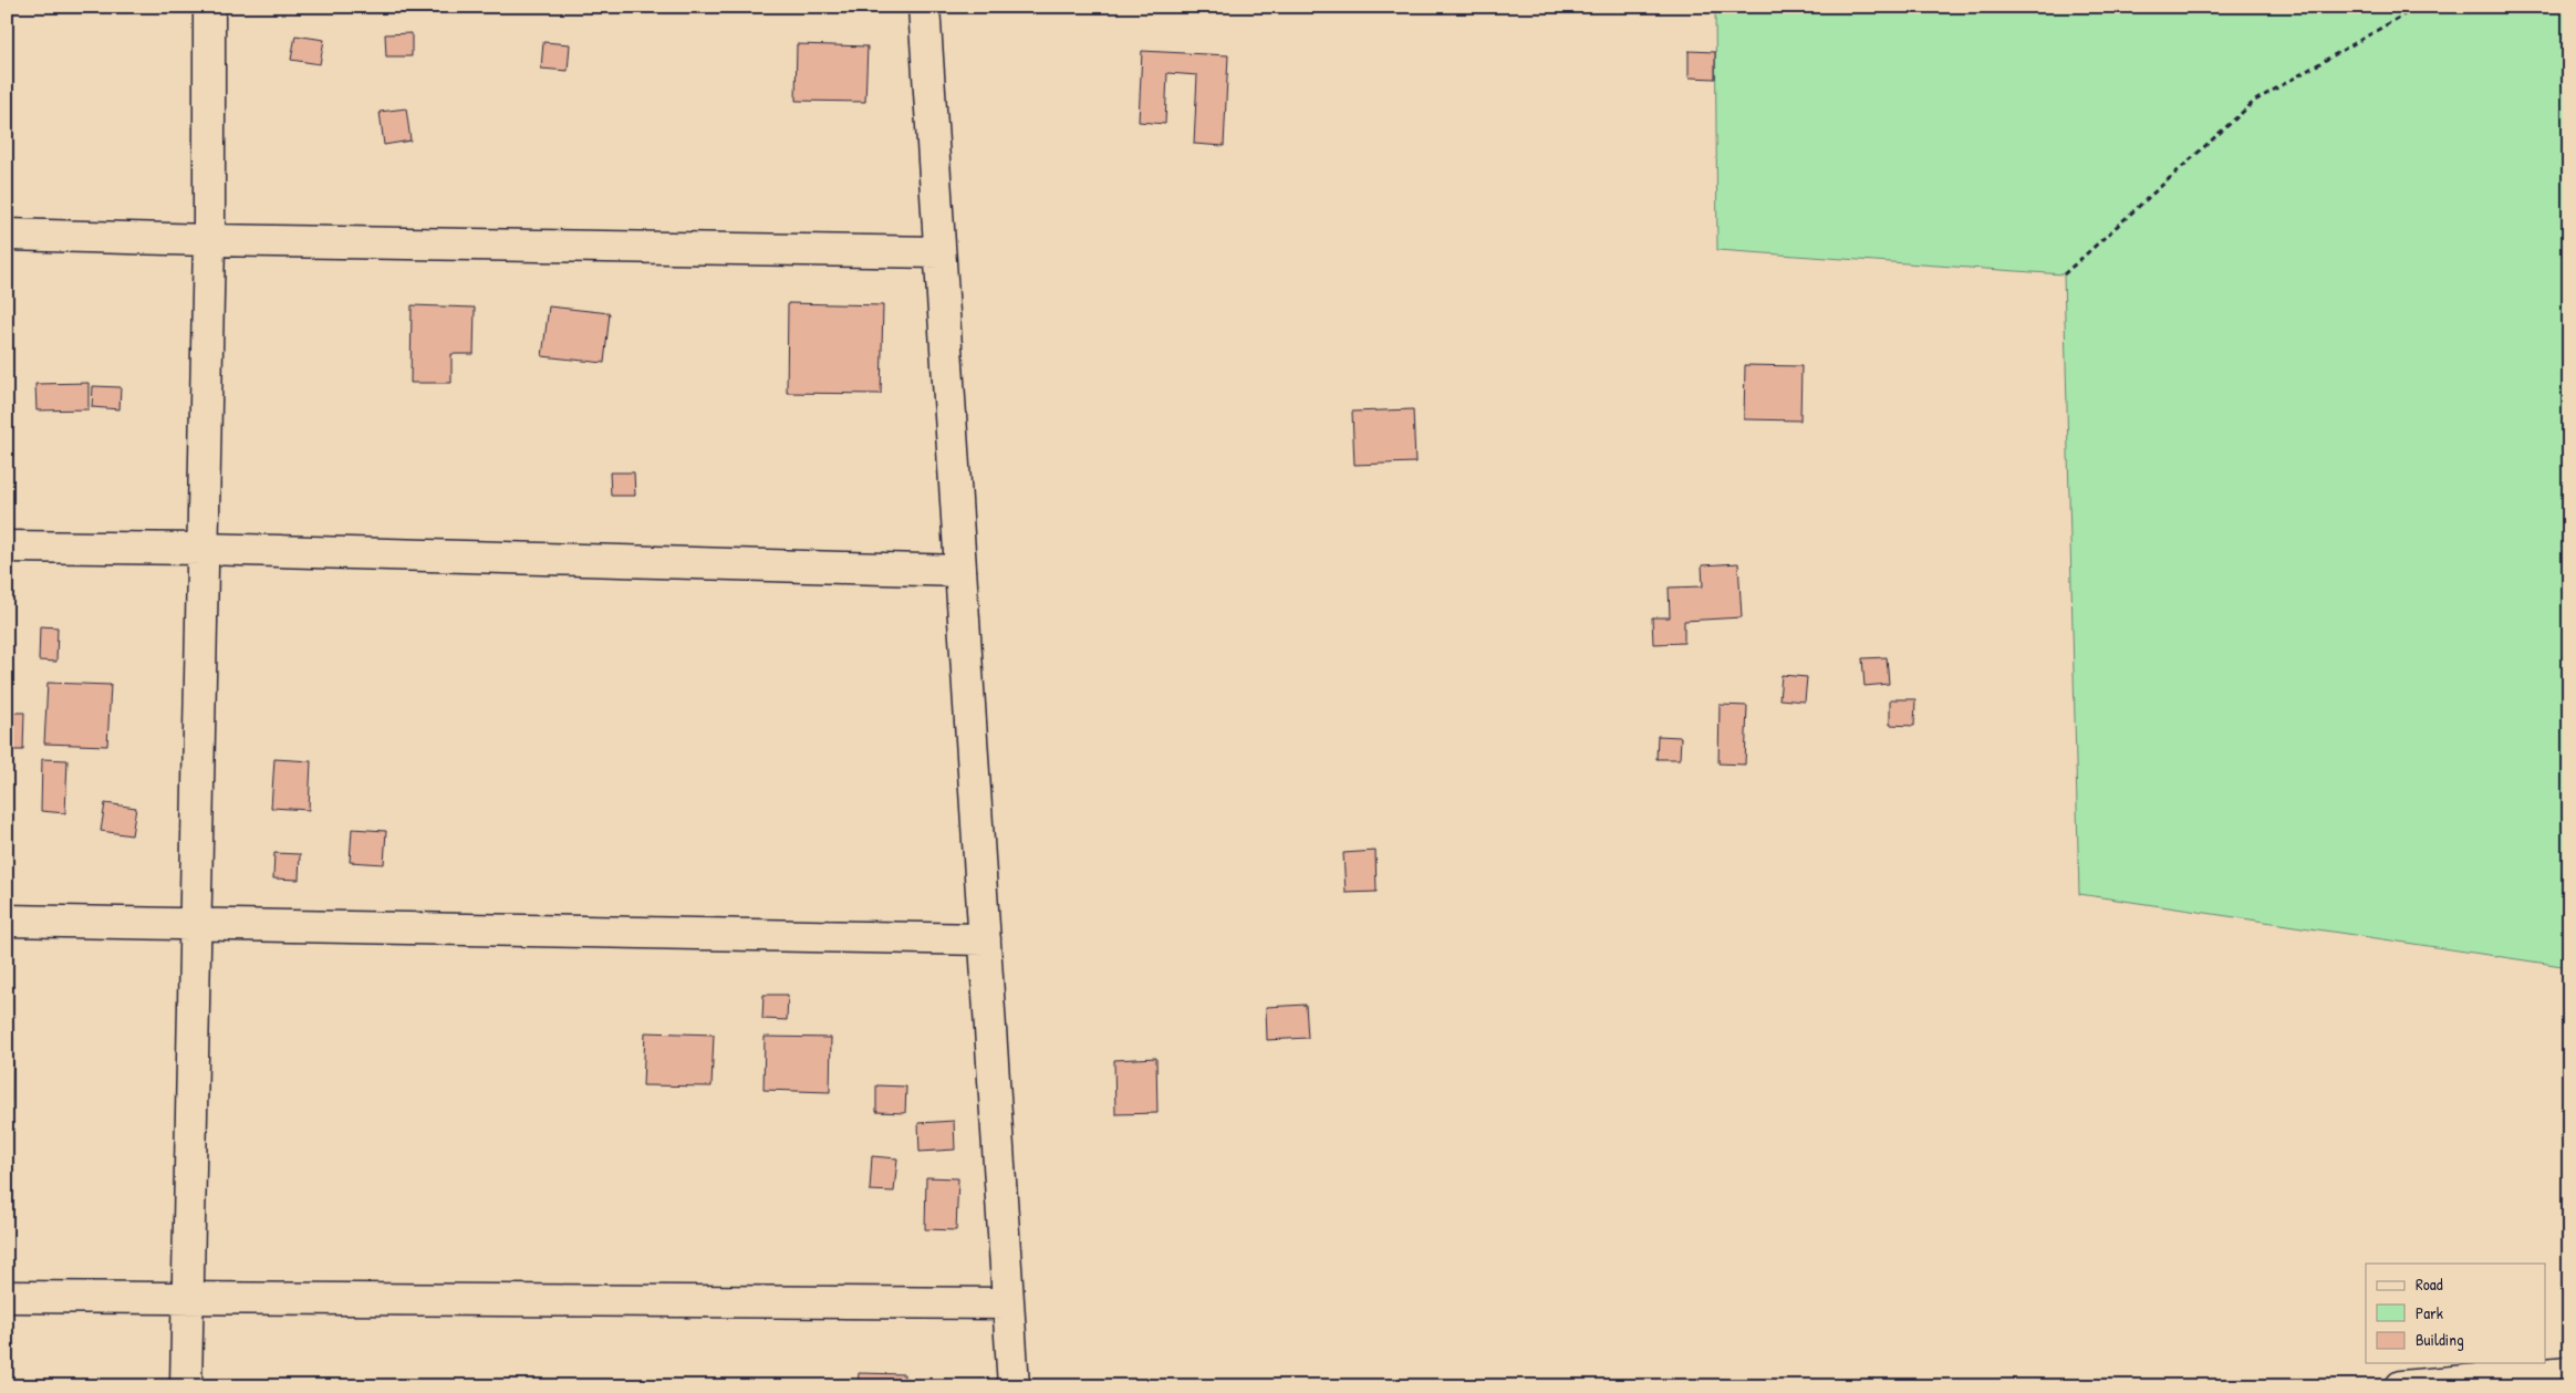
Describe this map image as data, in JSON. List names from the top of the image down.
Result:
{
  "legend": ["Road", "Park", "Building"]
}
